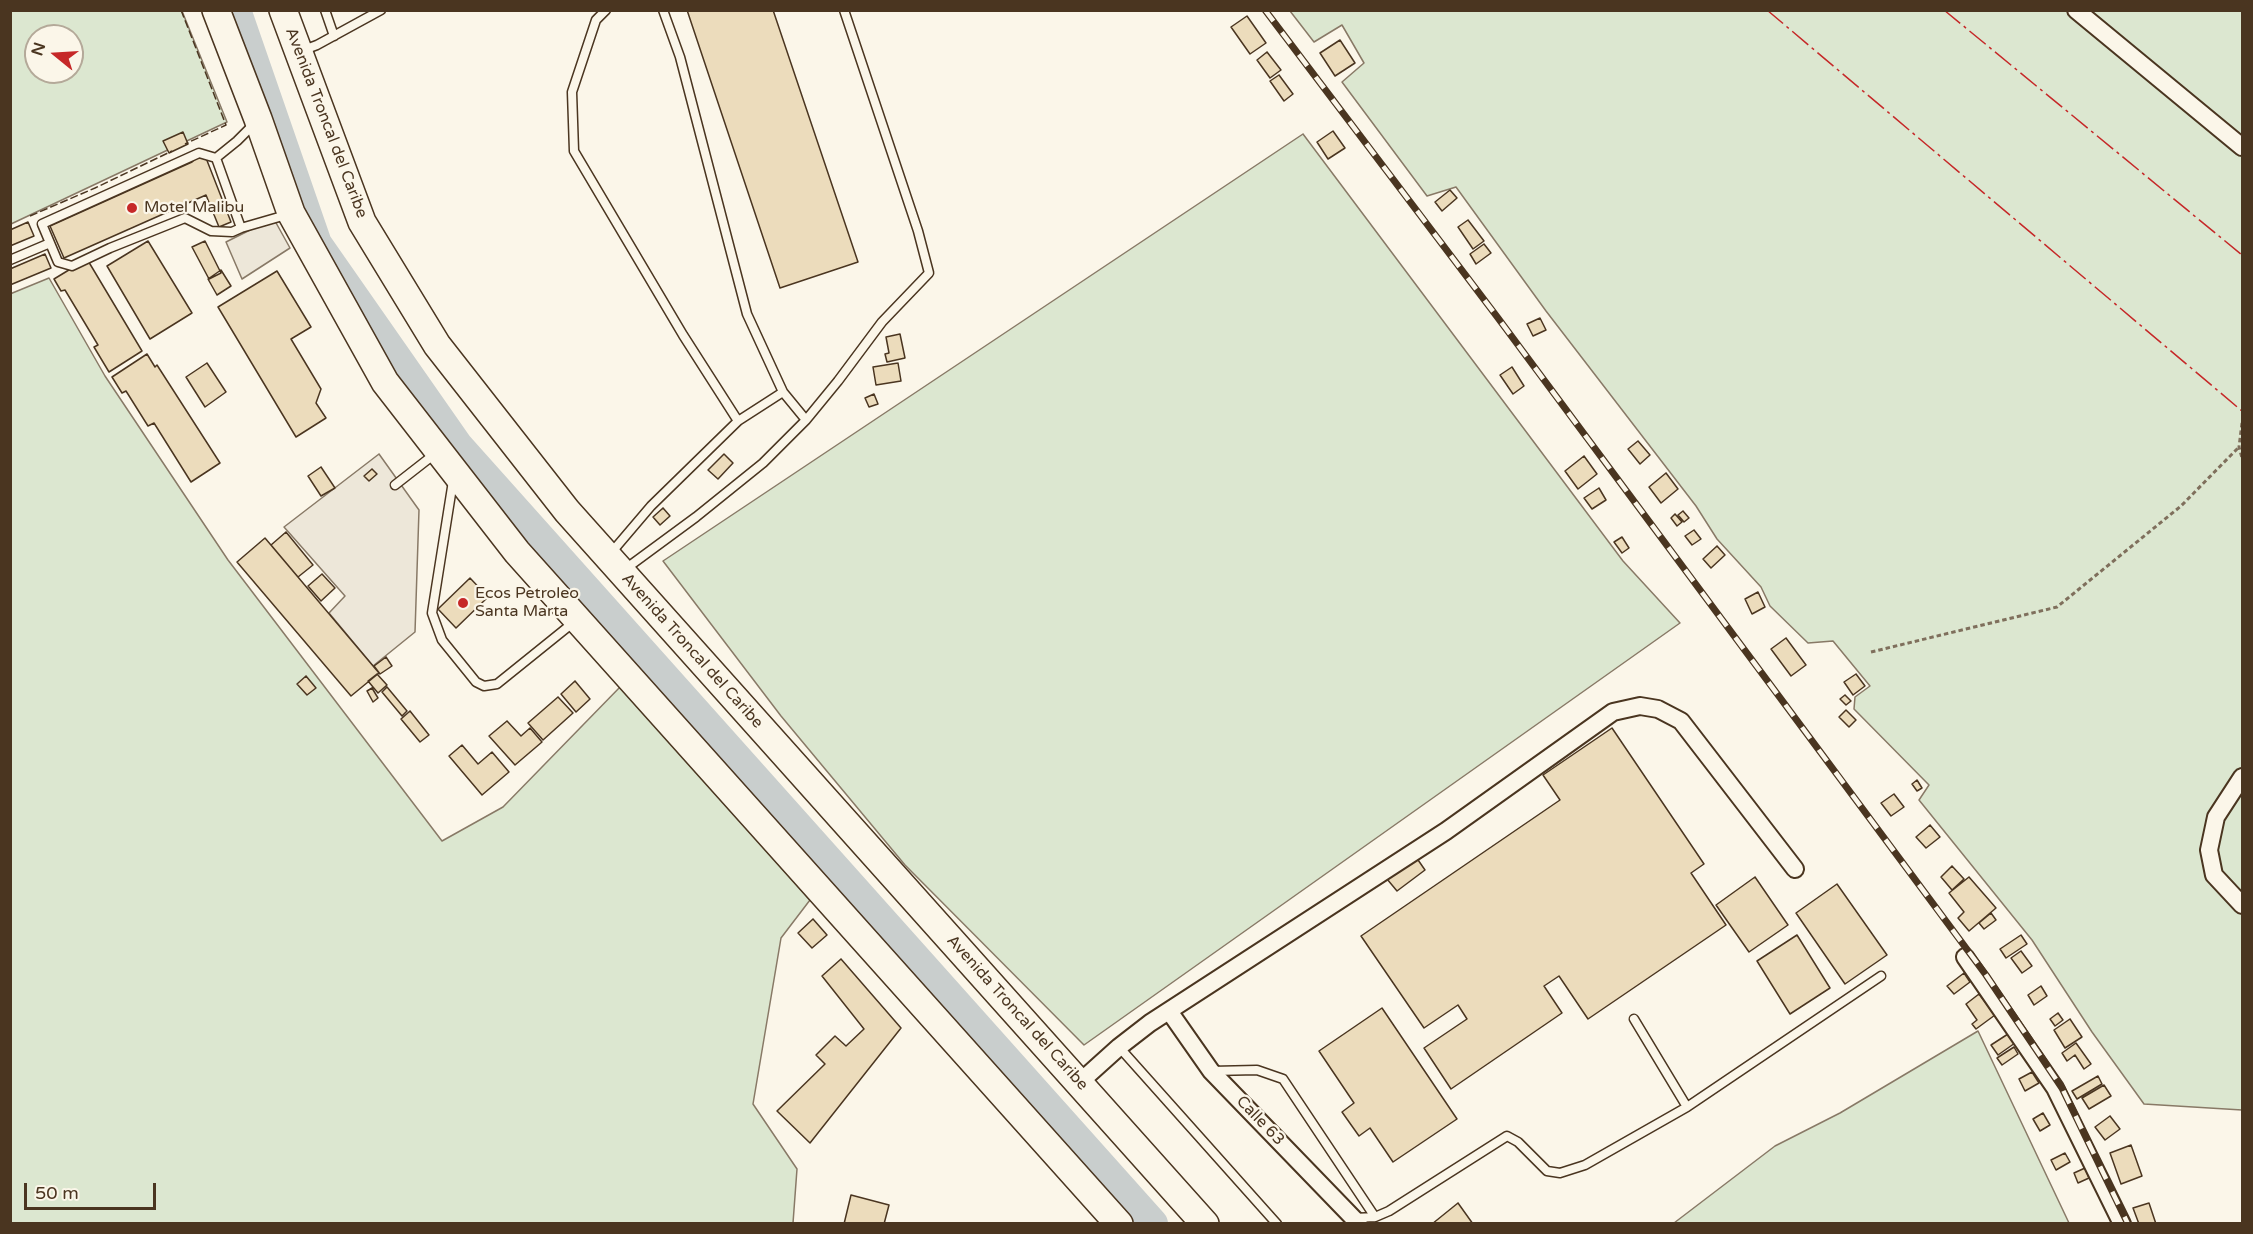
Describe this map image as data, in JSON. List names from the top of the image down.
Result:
{
  "streets": {
    "highway": ["Avenida Troncal del Caribe"],
    "street": ["Calle 63"]
  },
  "places": ["Motel Malibu", "Ecos Petroleo Santa Marta"],
  "scale_bar": "50 m",
  "north": "left"
}
